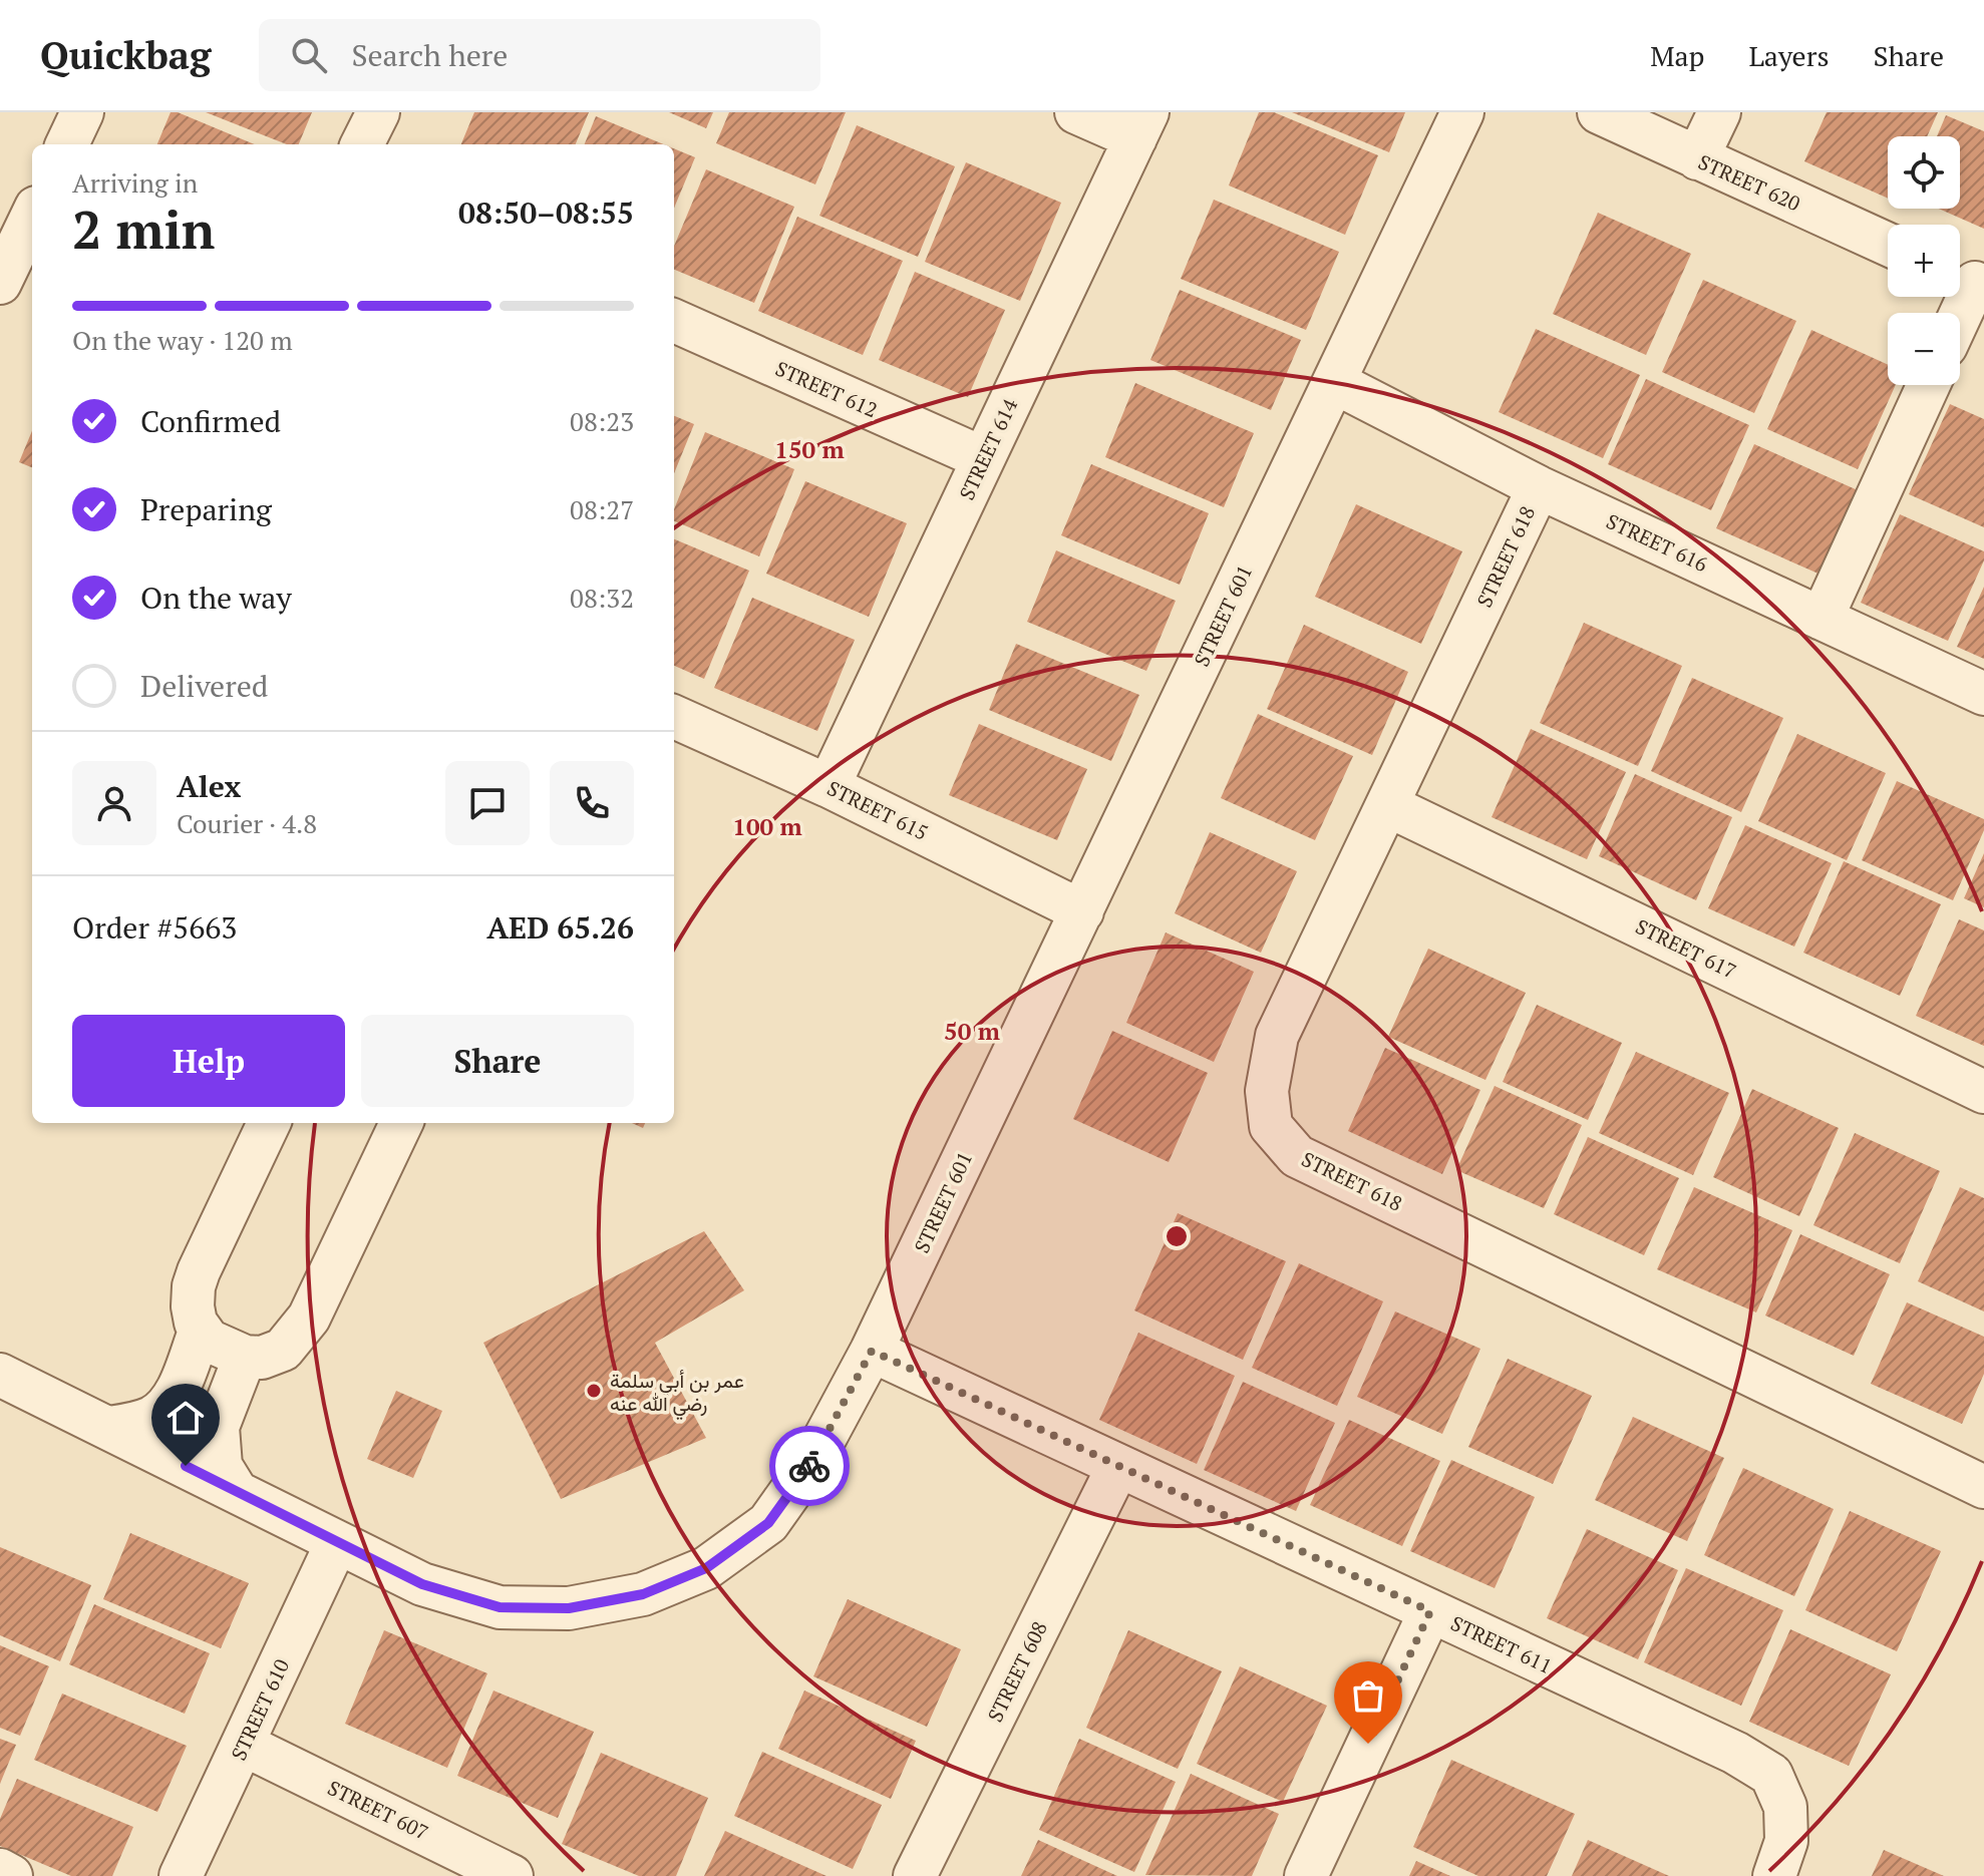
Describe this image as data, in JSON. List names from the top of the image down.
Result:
{
  "streets": {
    "street": [
      "STREET 620",
      "STREET 612",
      "STREET 614",
      "STREET 616",
      "STREET 618",
      "STREET 601",
      "STREET 615",
      "STREET 617",
      "STREET 611",
      "STREET 608",
      "STREET 610",
      "STREET 607"
    ]
  },
  "crossings": [
    ["STREET 612", "STREET 614"],
    ["STREET 614", "STREET 615"],
    ["STREET 616", "STREET 618"],
    ["STREET 616", "STREET 601"],
    ["STREET 618", "STREET 617"],
    ["STREET 601", "STREET 615"],
    ["STREET 601", "STREET 611"],
    ["STREET 601", "STREET 610"],
    ["STREET 611", "STREET 608"],
    ["STREET 610", "STREET 607"]
  ],
  "places": ["عمر بن أبي سلمة رضي الله عنه"],
  "page": {
    "header": "Quickbag",
    "search": "Search here",
    "nav": ["Map", "Layers", "Share"],
    "map_buttons": ["+", "−"],
    "heading": ["2 min", "Arriving in", "08:50–08:55"],
    "panel": [
      "Alex",
      "Courier · 4.8",
      "Order #5663",
      "AED 65.26"
    ],
    "bar": "On the way · 120 m",
    "list": [
      ["Confirmed", "08:23"],
      ["Preparing", "08:27"],
      ["On the way", "08:32"],
      "Delivered"
    ],
    "buttons": ["Help", "Share"]
  },
  "rings": ["150 m", "100 m", "50 m"]
}
